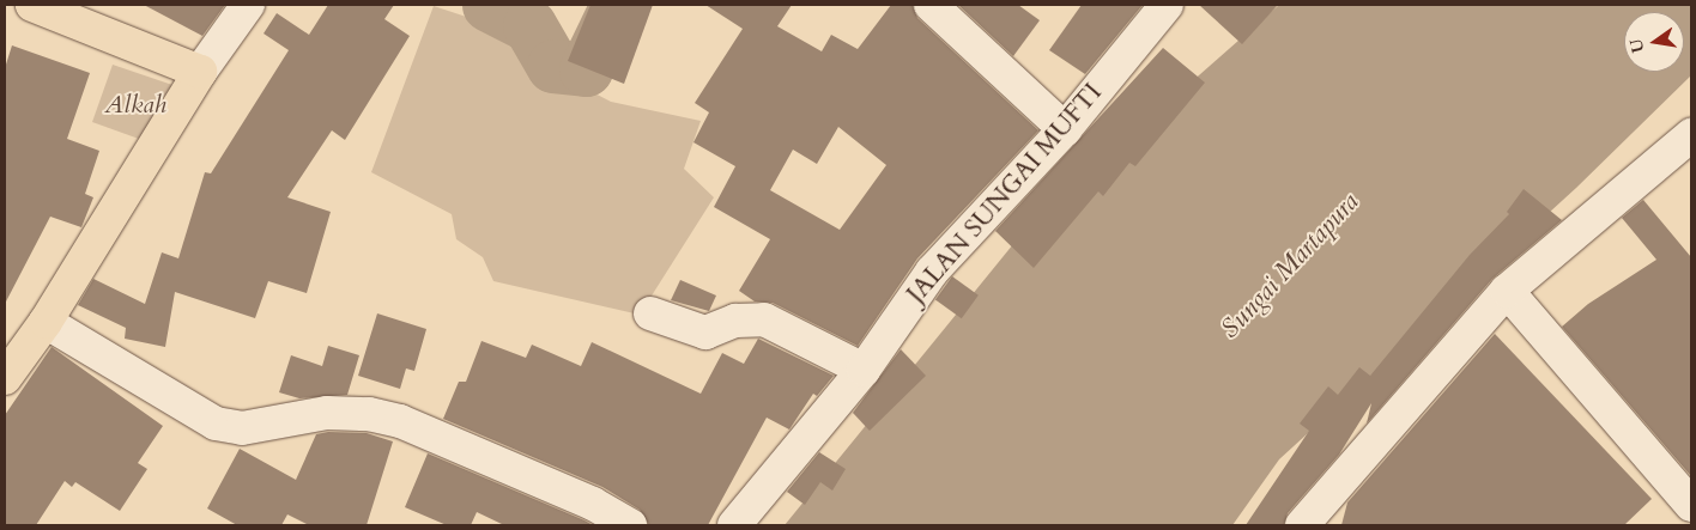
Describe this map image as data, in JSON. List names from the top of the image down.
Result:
{
  "streets": {
    "street": ["JALAN SUNGAI MUFTI"]
  },
  "water": ["Sungai Martapura"],
  "parks": ["Alkah"],
  "north": "left"
}
